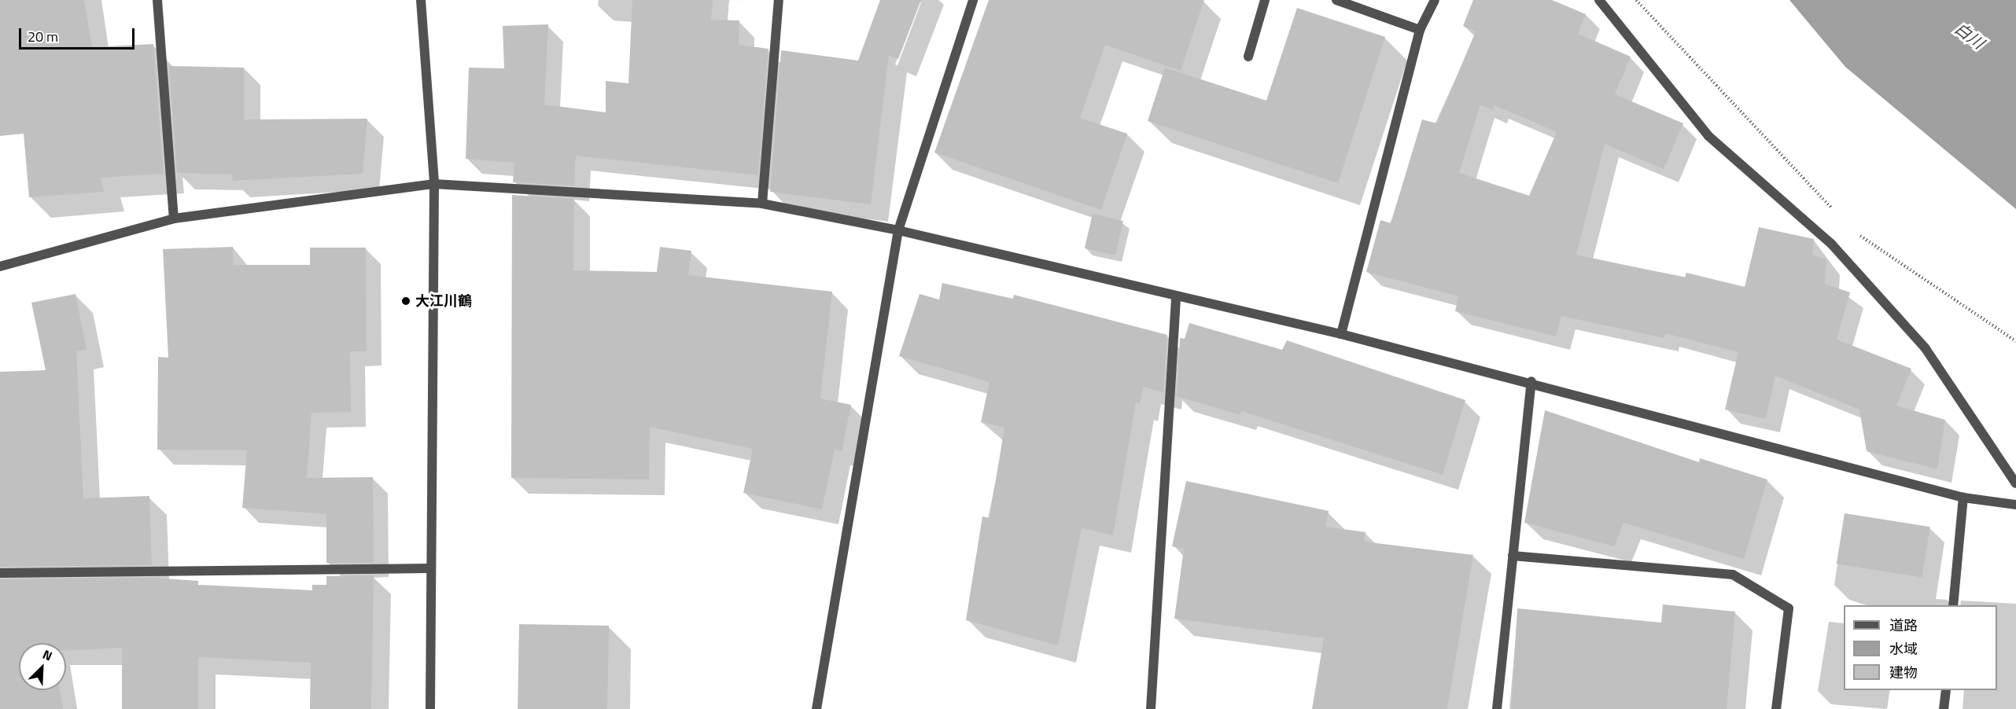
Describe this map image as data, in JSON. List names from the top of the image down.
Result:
{
  "water": ["白川"],
  "places": ["大江川鶴"],
  "legend": ["道路", "水域", "建物"],
  "scale_bar": "20 m",
  "north": "top right"
}
